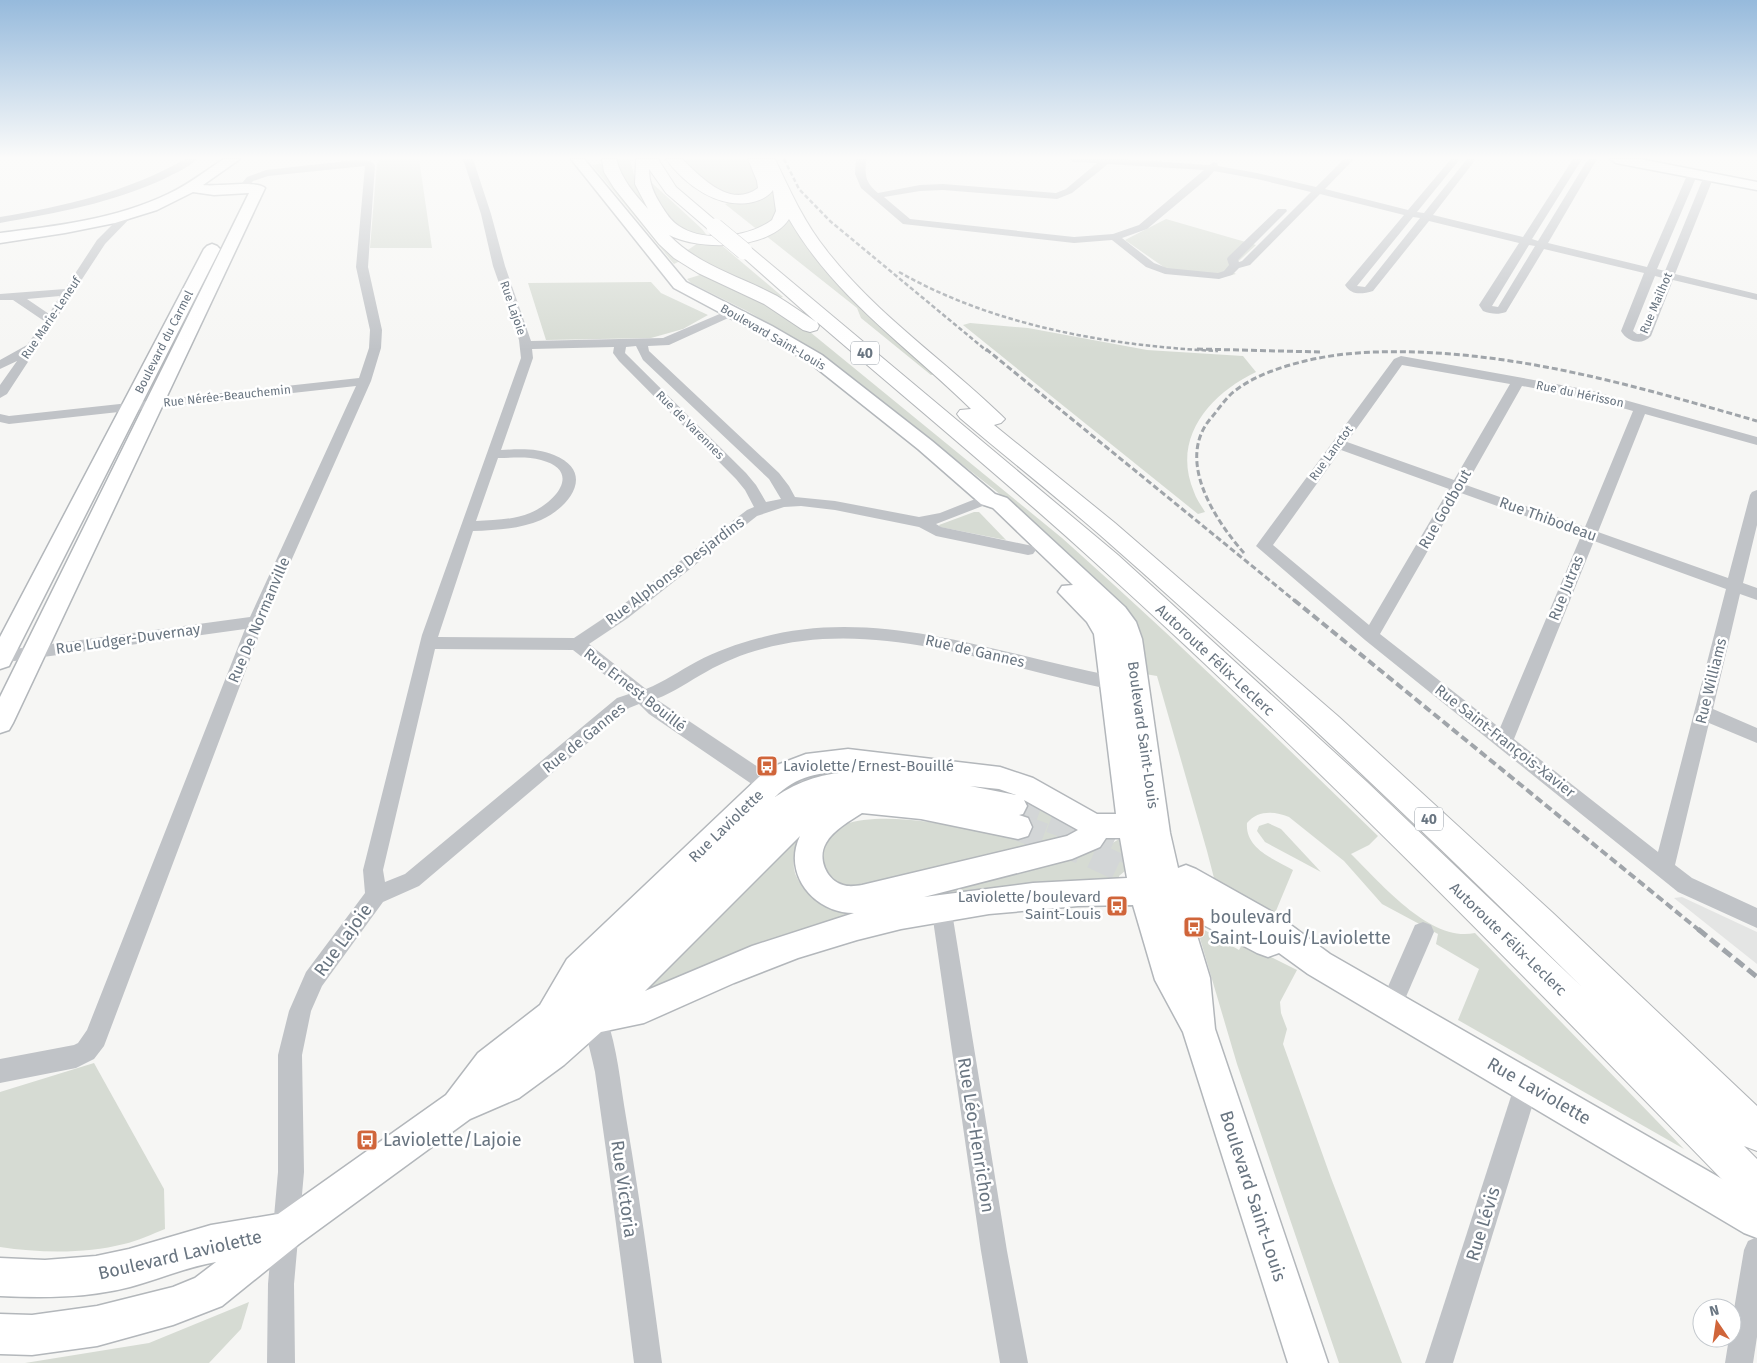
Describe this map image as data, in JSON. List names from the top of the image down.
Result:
{
  "streets": {
    "highway": ["40", "Autoroute Félix-Leclerc"],
    "street": [
      "Rue Mailhot",
      "Rue Lajoie",
      "Rue Marie-Leneuf",
      "Boulevard Saint-Louis",
      "Boulevard du Carmel",
      "Rue du Hérisson",
      "Rue Nérée-Beauchemin",
      "Rue de Varennes",
      "Rue Lanctot",
      "Rue Godbout",
      "Rue Thibodeau",
      "Rue Alphonse Desjardins",
      "Rue Jutras",
      "Rue De Normanville",
      "Rue Ludger-Duvernay",
      "Rue de Gannes",
      "Rue Williams",
      "Rue Ernest Bouillé",
      "Rue Saint-François-Xavier",
      "Rue Laviolette",
      "Rue Léo-Henrichon",
      "Rue Victoria",
      "Rue Lévis",
      "Boulevard Laviolette"
    ]
  },
  "crossings": [
    ["Rue Lajoie", "Rue de Gannes"],
    ["Rue Lajoie", "Rue Laviolette"],
    ["Rue Lajoie", "Boulevard Laviolette"],
    ["Boulevard Saint-Louis", "Rue Alphonse Desjardins"],
    ["Boulevard Saint-Louis", "Rue de Gannes"],
    ["Boulevard Saint-Louis", "Rue Laviolette"],
    ["Boulevard du Carmel", "Rue Nérée-Beauchemin"],
    ["Boulevard du Carmel", "Rue Ludger-Duvernay"],
    ["Rue du Hérisson", "Rue Lanctot"],
    ["Rue du Hérisson", "Rue Godbout"],
    ["Rue du Hérisson", "Rue Jutras"],
    ["Rue Nérée-Beauchemin", "Rue De Normanville"],
    ["Rue de Varennes", "Rue Alphonse Desjardins"],
    ["Rue Lanctot", "Rue Thibodeau"],
    ["Rue Lanctot", "Rue Saint-François-Xavier"],
    ["Rue Godbout", "Rue Thibodeau"],
    ["Rue Godbout", "Rue Saint-François-Xavier"],
    ["Rue Thibodeau", "Rue Jutras"],
    ["Rue Thibodeau", "Rue Williams"],
    ["Rue Alphonse Desjardins", "Rue Ernest Bouillé"],
    ["Rue Jutras", "Rue Saint-François-Xavier"],
    ["Rue De Normanville", "Rue Ludger-Duvernay"],
    ["Rue de Gannes", "Rue Ernest Bouillé"],
    ["Rue Williams", "Rue Saint-François-Xavier"],
    ["Rue Ernest Bouillé", "Rue Laviolette"],
    ["Rue Laviolette", "Rue Léo-Henrichon"],
    ["Rue Laviolette", "Rue Victoria"],
    ["Rue Laviolette", "Rue Lévis"],
    ["Rue Laviolette", "Boulevard Laviolette"]
  ],
  "places": {
    "bus stop": [
      "Laviolette/Ernest-Bouillé",
      "Laviolette/boulevard Saint-Louis",
      "boulevard Saint-Louis/Laviolette",
      "Laviolette/Lajoie"
    ]
  },
  "north": "top"
}
